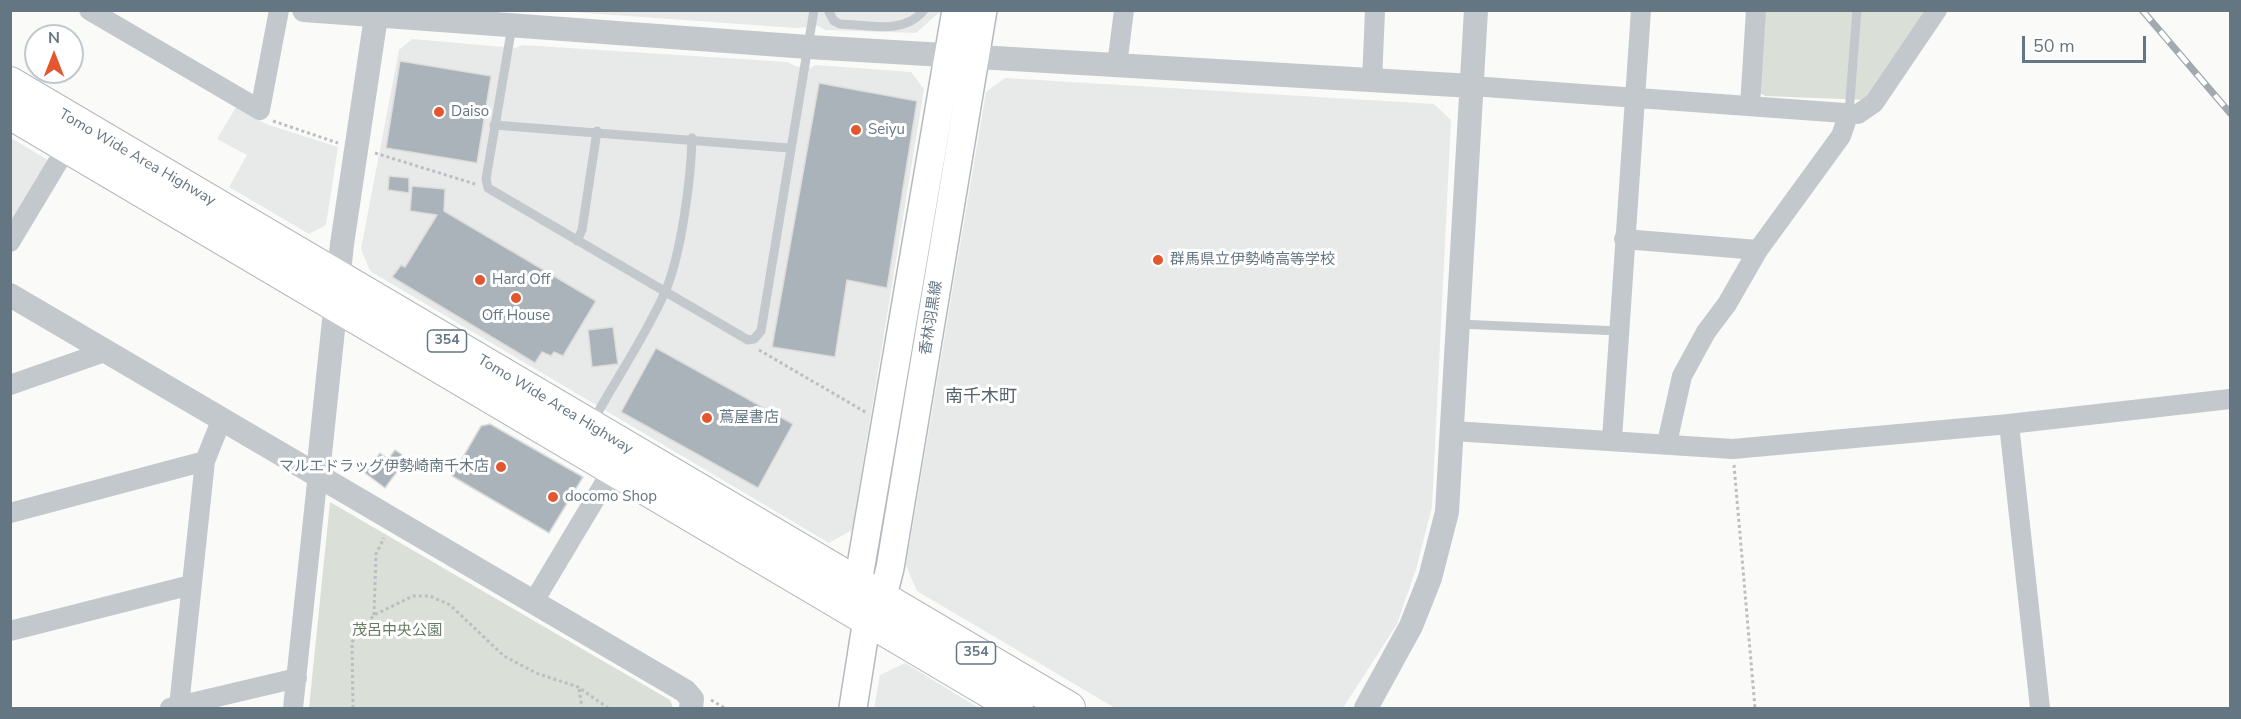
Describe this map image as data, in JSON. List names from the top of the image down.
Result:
{
  "streets": {
    "highway": ["Tomo Wide Area Highway", "354"],
    "main road": ["香林羽黒線"]
  },
  "crossings": [
    ["Tomo Wide Area Highway", "香林羽黒線"]
  ],
  "districts": ["南千木町"],
  "parks": ["茂呂中央公園"],
  "places": [
    "Daiso",
    "Seiyu",
    "群馬県立伊勢崎高等学校",
    "Hard Off",
    "Off House",
    "蔦屋書店",
    "マルエドラッグ伊勢崎南千木店",
    "docomo Shop"
  ],
  "scale_bar": "50 m",
  "north": "top"
}
